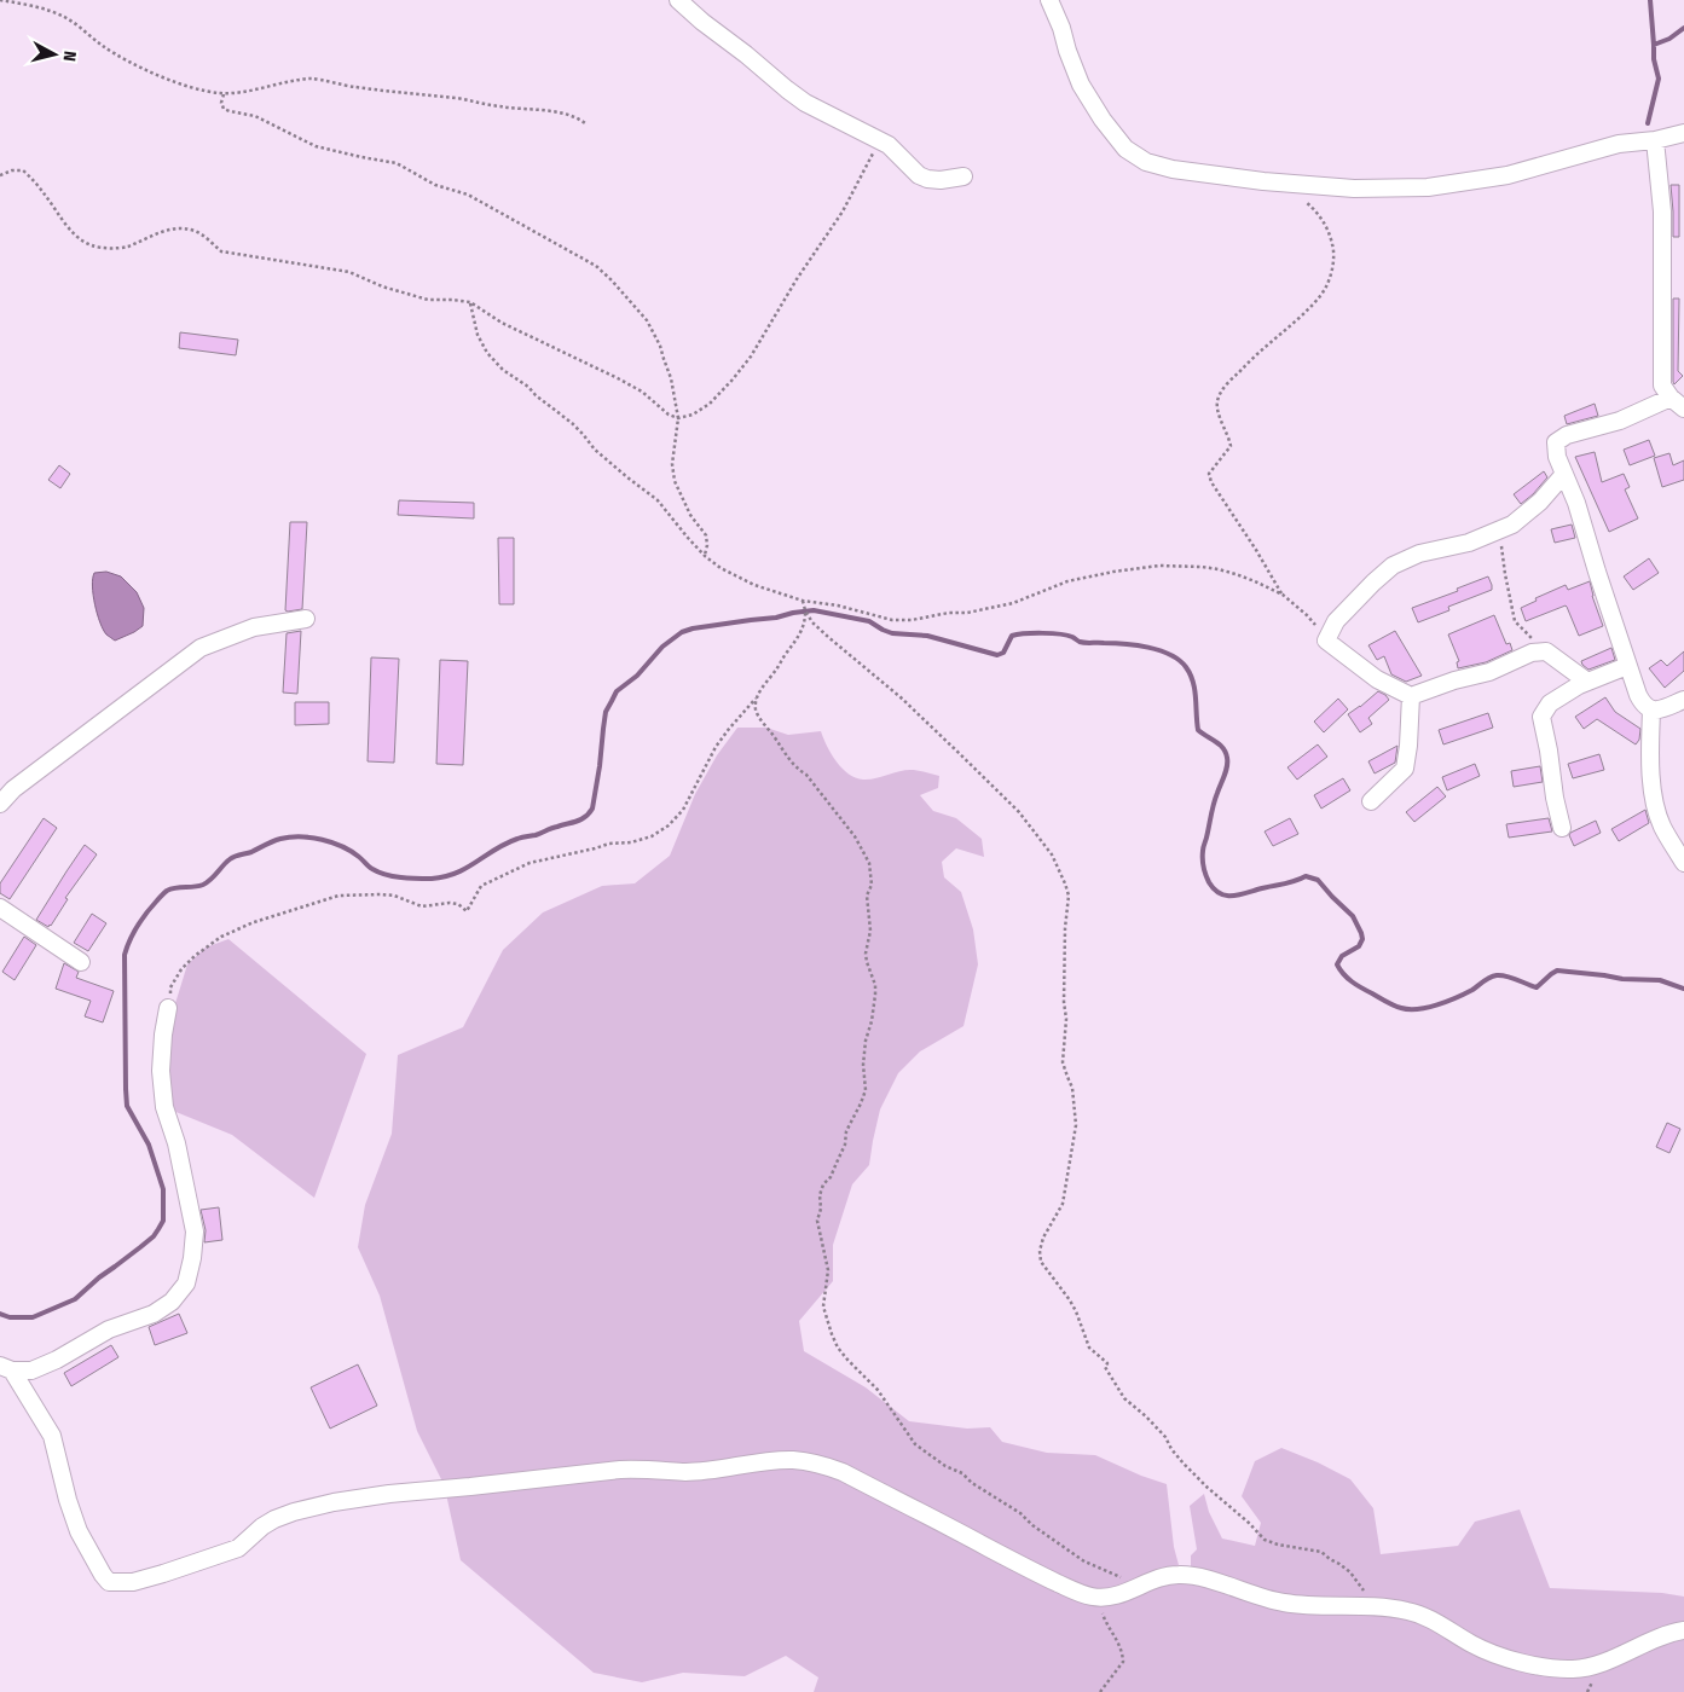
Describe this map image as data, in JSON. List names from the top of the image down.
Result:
{
  "north": "right"
}
